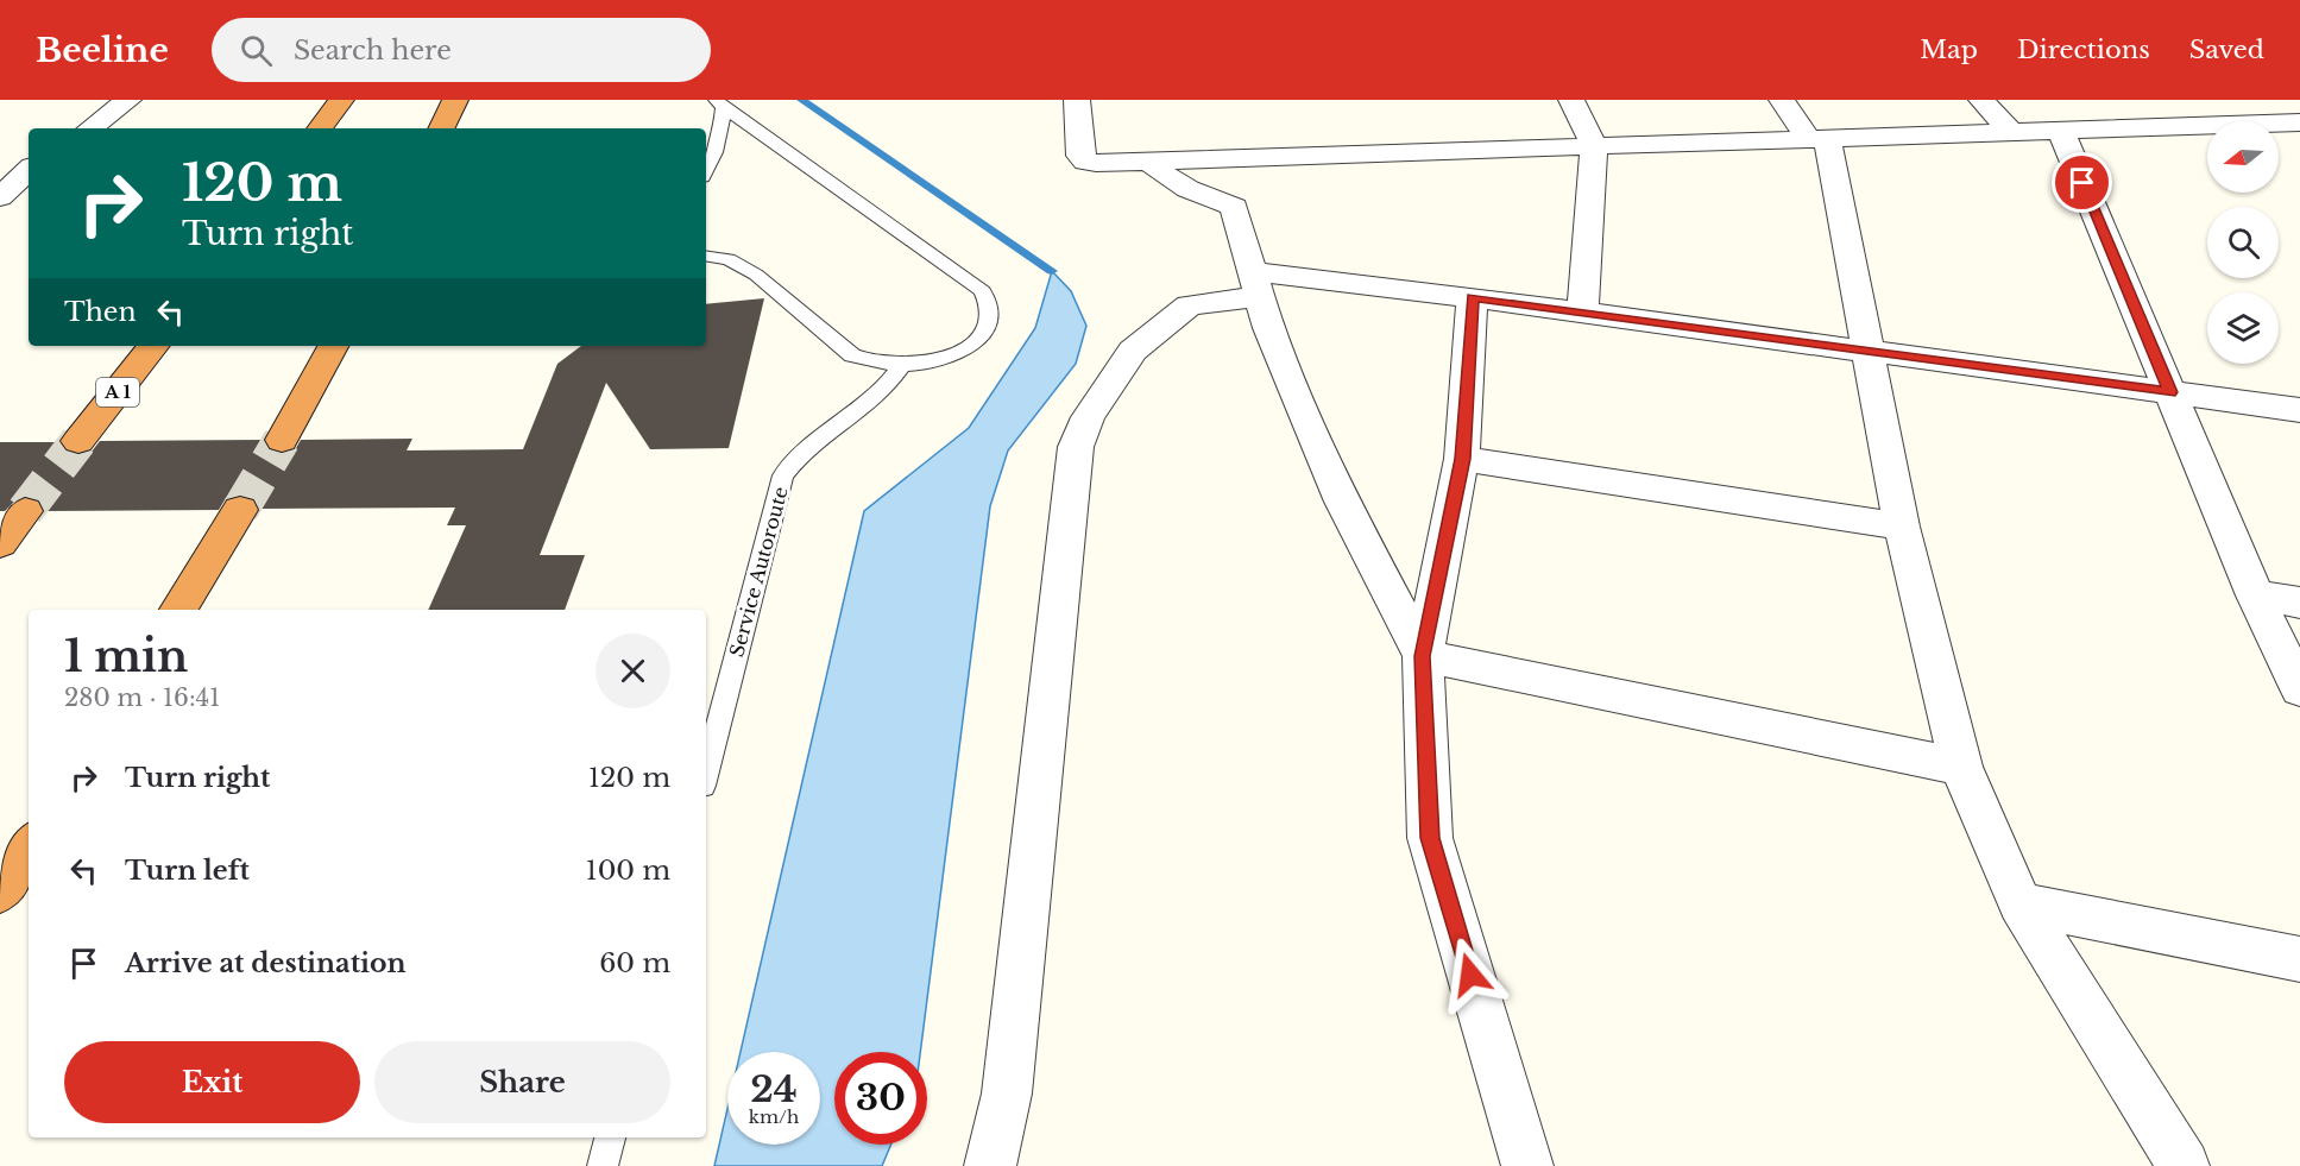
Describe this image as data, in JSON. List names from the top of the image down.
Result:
{
  "streets": {
    "highway": ["A 1"],
    "lane": ["Service Autoroute"]
  },
  "north": "left",
  "page": {
    "header": "Beeline",
    "search": "Search here",
    "nav": ["Map", "Directions", "Saved"],
    "turn": ["120 m", "Turn right"],
    "then": "Then",
    "heading": ["1 min", "280 m · 16:41"],
    "list": [
      {
        "name": "Turn right",
        "value": "120 m"
      },
      {
        "name": "Turn left",
        "value": "100 m"
      },
      {
        "name": "Arrive at destination",
        "value": "60 m"
      }
    ],
    "buttons": ["Exit", "Share"],
    "speed": "24 km/h",
    "limit": "30"
  }
}
